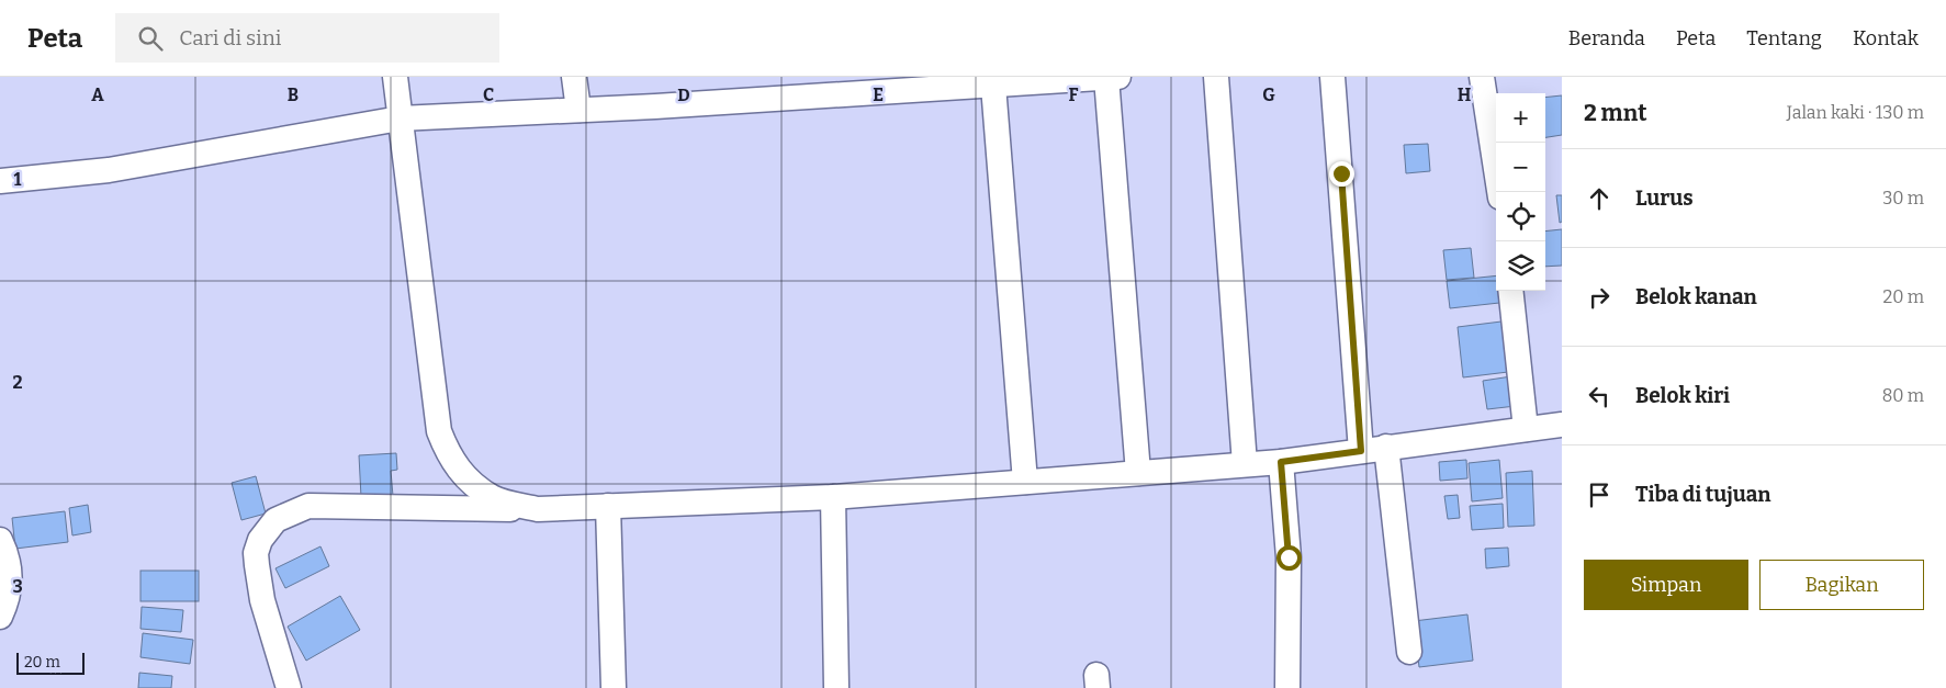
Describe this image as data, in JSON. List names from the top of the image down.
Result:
{
  "scale_bar": "20 m",
  "page": {
    "header": "Peta",
    "search": "Cari di sini",
    "nav": [
      "Beranda",
      "Peta",
      "Tentang",
      "Kontak"
    ],
    "heading": ["2 mnt", "Jalan kaki · 130 m"],
    "map_buttons": ["+", "−"],
    "list": [
      ["Lurus", "30 m"],
      ["Belok kanan", "20 m"],
      ["Belok kiri", "80 m"],
      "Tiba di tujuan"
    ],
    "buttons": ["Simpan", "Bagikan"],
    "scale": "20 m"
  },
  "grid": {
    "columns": [
      "A",
      "B",
      "C",
      "D",
      "E",
      "F",
      "G",
      "H"
    ],
    "rows": ["1", "2", "3"]
  }
}
